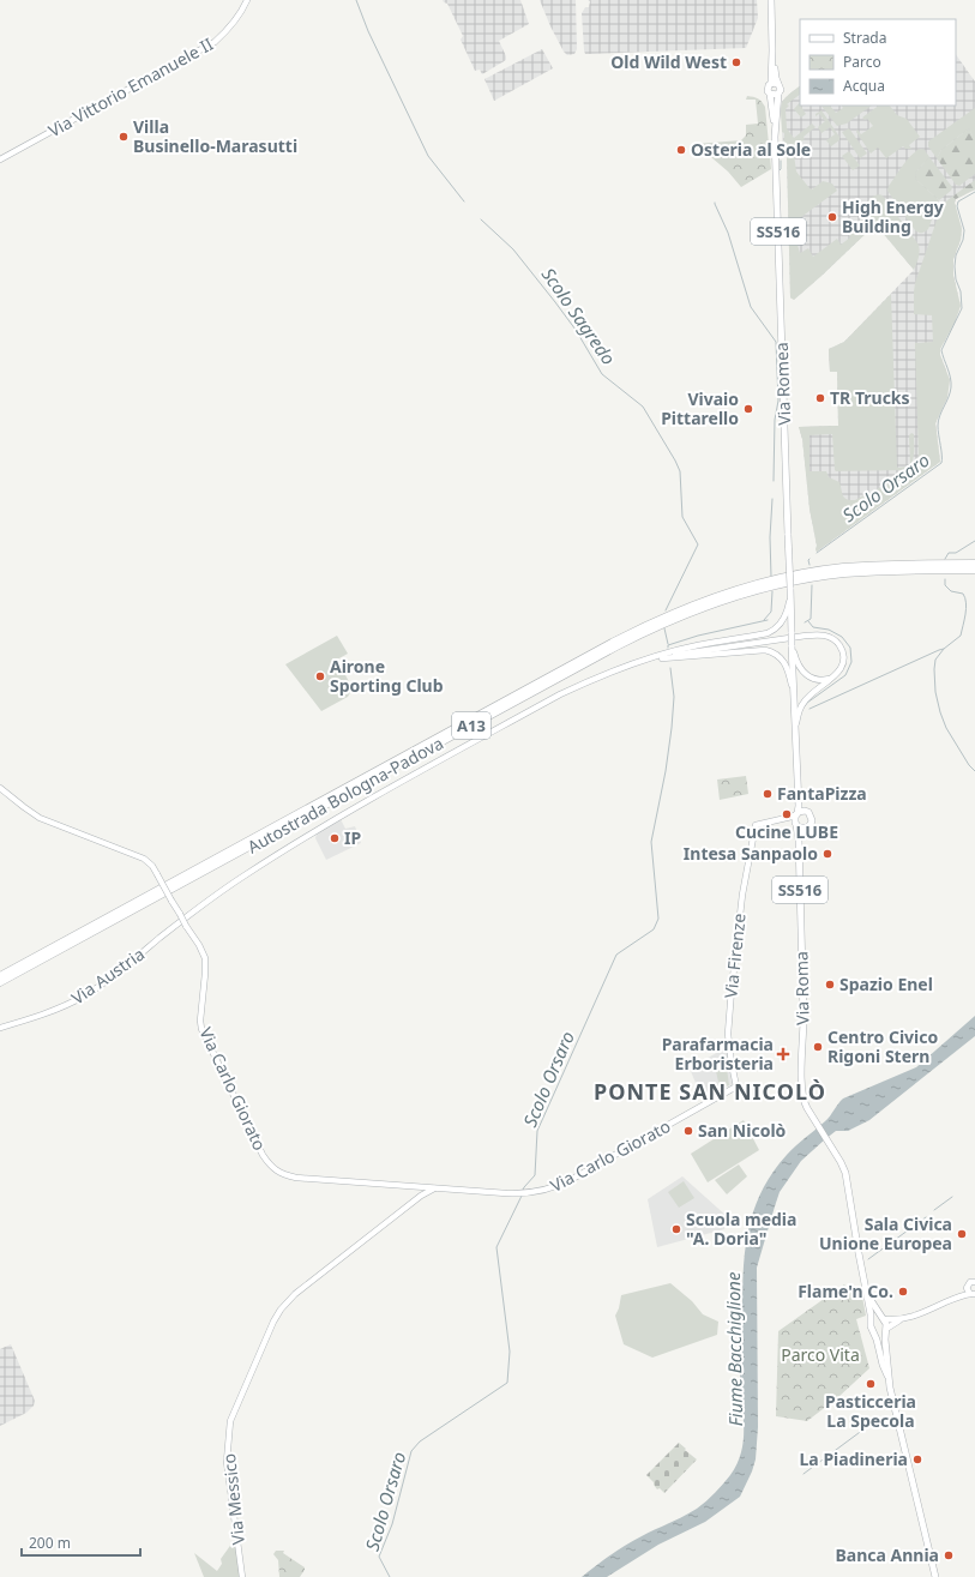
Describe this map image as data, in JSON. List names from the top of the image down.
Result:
{
  "streets": {
    "highway": ["A13", "Autostrada Bologna-Padova"],
    "main road": ["SS516", "Via Romea", "Via Roma"],
    "street": [
      "Via Vittorio Emanuele II",
      "Via Firenze",
      "Via Austria",
      "Via Carlo Giorato",
      "Via Messico"
    ]
  },
  "crossings": [
    ["SS516", "Via Romea"],
    ["SS516", "Via Roma"],
    ["Via Firenze", "Via Carlo Giorato"],
    ["Via Carlo Giorato", "Via Messico"]
  ],
  "districts": ["PONTE SAN NICOLÒ"],
  "water": ["Scolo Sagredo", "Scolo Orsaro", "Fiume Bacchiglione"],
  "parks": ["Parco Vita"],
  "places": {
    "other": [
      "Old Wild West",
      "Villa Businello-Marasutti",
      "Osteria al Sole",
      "High Energy Building",
      "TR Trucks",
      "Vivaio Pittarello",
      "Airone Sporting Club",
      "FantaPizza",
      "Cucine LUBE",
      "IP",
      "Intesa Sanpaolo",
      "Spazio Enel",
      "Centro Civico Rigoni Stern",
      "San Nicolò",
      "Scuola media \"A. Doria\"",
      "Sala Civica Unione Europea",
      "Flame'n Co.",
      "Pasticceria La Specola",
      "La Piadineria",
      "Banca Annia"
    ],
    "health": ["Parafarmacia Erboristeria"]
  },
  "legend": ["Strada", "Parco", "Acqua"],
  "scale_bar": "200 m"
}
